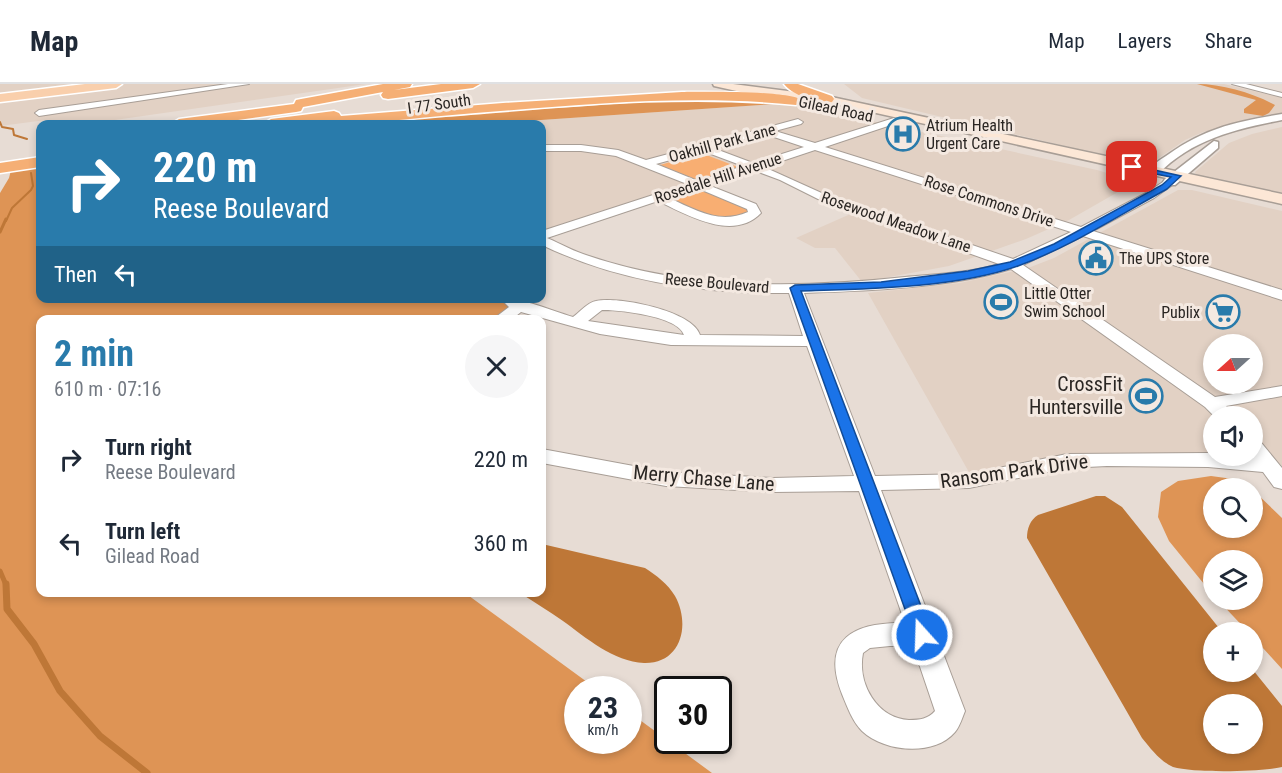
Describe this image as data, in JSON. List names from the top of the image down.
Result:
{
  "streets": {
    "highway": ["I 77 South"],
    "main road": ["Gilead Road"],
    "street": [
      "Oakhill Park Lane",
      "Rosedale Hill Avenue",
      "Rose Commons Drive",
      "Rosewood Meadow Lane",
      "Reese Boulevard",
      "Ransom Park Drive",
      "Merry Chase Lane"
    ]
  },
  "crossings": [
    ["Gilead Road", "Rosedale Hill Avenue"],
    ["Gilead Road", "Reese Boulevard"],
    ["Oakhill Park Lane", "Rose Commons Drive"],
    ["Oakhill Park Lane", "Rosewood Meadow Lane"],
    ["Rosedale Hill Avenue", "Rose Commons Drive"],
    ["Rosedale Hill Avenue", "Rosewood Meadow Lane"],
    ["Rose Commons Drive", "Reese Boulevard"],
    ["Rosewood Meadow Lane", "Reese Boulevard"],
    ["Ransom Park Drive", "Merry Chase Lane"]
  ],
  "places": {
    "hospital": ["Atrium Health Urgent Care"],
    "public building": ["The UPS Store"],
    "sports": ["Little Otter Swim School", "CrossFit Huntersville"],
    "supermarket": ["Publix"]
  },
  "north": "left",
  "page": {
    "header": "Map",
    "nav": ["Map", "Layers", "Share"],
    "turn": ["220 m", "Reese Boulevard"],
    "then": "Then",
    "heading": ["2 min", "610 m · 07:16"],
    "map_buttons": ["+", "−"],
    "list": [
      {
        "name": "Turn right",
        "note": "Reese Boulevard",
        "value": "220 m"
      },
      {
        "name": "Turn left",
        "note": "Gilead Road",
        "value": "360 m"
      }
    ],
    "speed": "23 km/h",
    "limit": "30"
  }
}
